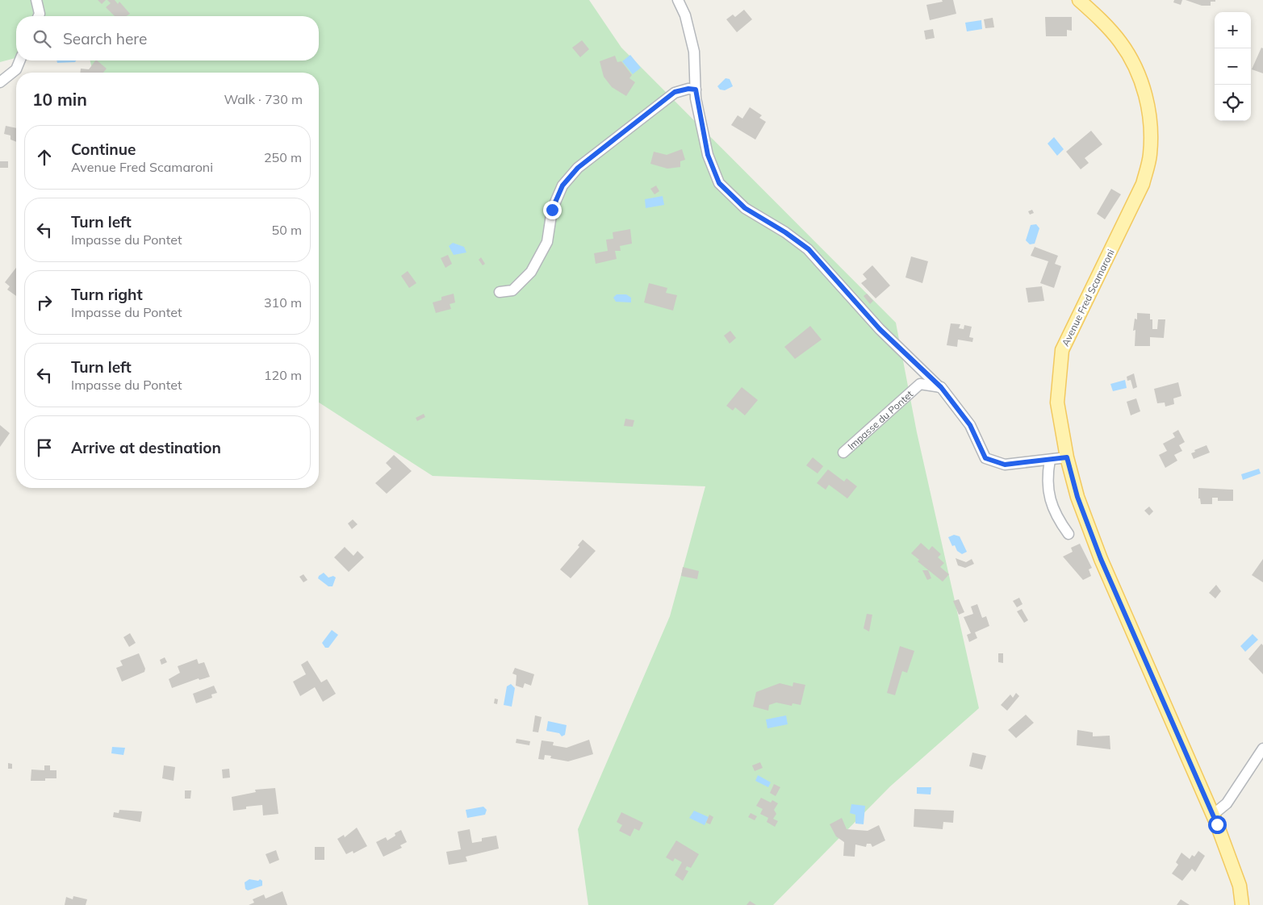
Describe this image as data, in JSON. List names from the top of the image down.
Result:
{
  "streets": {
    "main road": ["Avenue Fred Scamaroni"],
    "street": ["Impasse du Pontet"]
  },
  "page": {
    "map_buttons": ["+", "−"],
    "search": "Search here",
    "heading": ["10 min", "Walk · 730 m"],
    "list": [
      ["Continue", "Avenue Fred Scamaroni", "250 m"],
      ["Turn left", "Impasse du Pontet", "50 m"],
      ["Turn right", "Impasse du Pontet", "310 m"],
      ["Turn left", "Impasse du Pontet", "120 m"],
      "Arrive at destination"
    ]
  }
}
